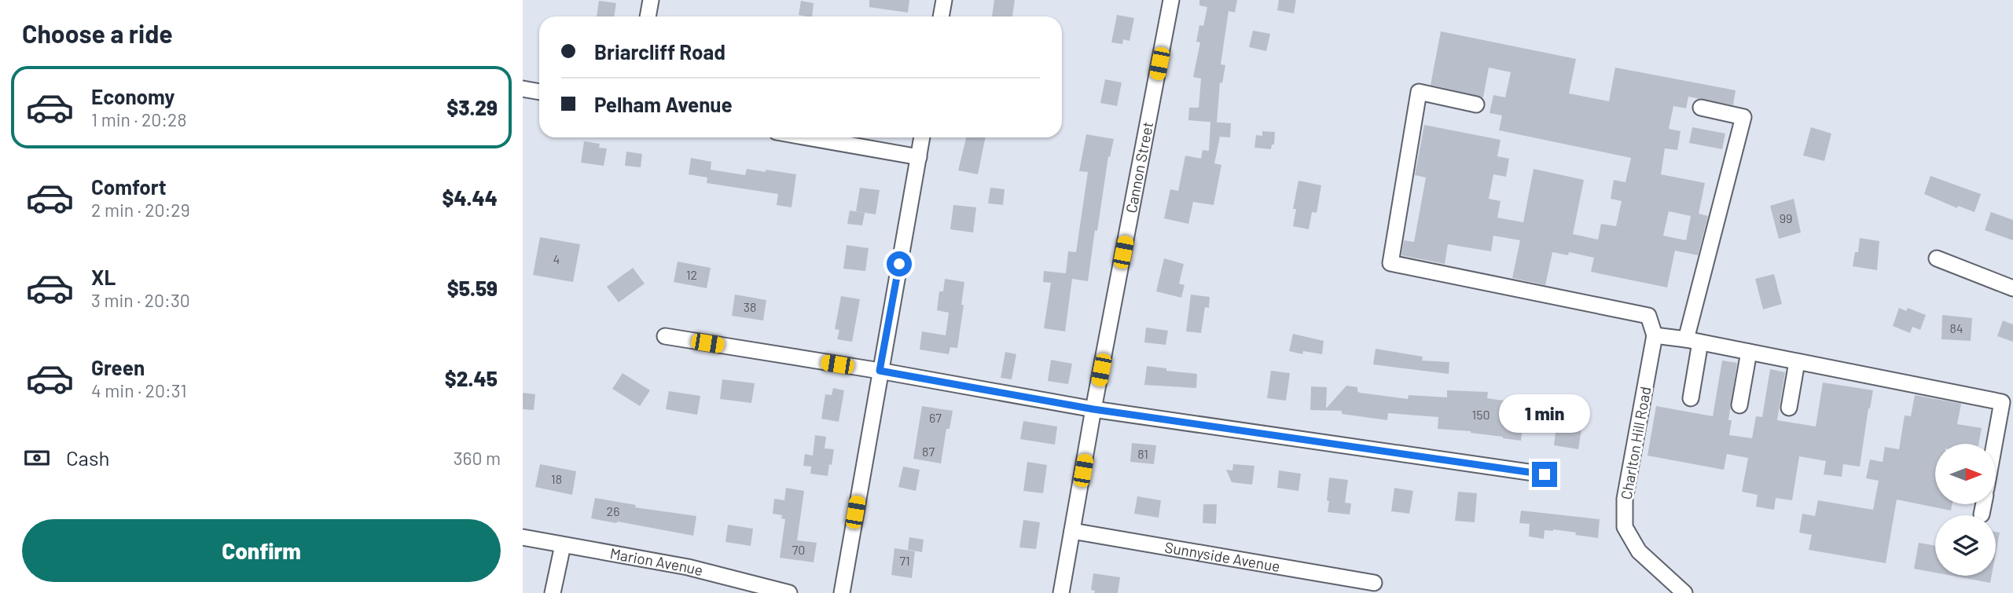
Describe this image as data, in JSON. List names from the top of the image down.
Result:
{
  "streets": {
    "street": [
      "Cannon Street",
      "Charlton Hill Road",
      "Sunnyside Avenue",
      "Marion Avenue"
    ]
  },
  "crossings": [
    ["Cannon Street", "Sunnyside Avenue"]
  ],
  "house_numbers": [
    "99",
    "4",
    "12",
    "38",
    "84",
    "150",
    "67",
    "87",
    "81",
    "18",
    "26",
    "70",
    "71"
  ],
  "north": "right",
  "page": {
    "heading": "Choose a ride",
    "banner": ["Briarcliff Road", "Pelham Avenue"],
    "list": [
      {
        "name": "Economy",
        "note": "1 min · 20:28",
        "value": "$3.29"
      },
      {
        "name": "Comfort",
        "note": "2 min · 20:29",
        "value": "$4.44"
      },
      {
        "name": "XL",
        "note": "3 min · 20:30",
        "value": "$5.59"
      },
      {
        "name": "Green",
        "note": "4 min · 20:31",
        "value": "$2.45"
      }
    ],
    "bubble": "1 min",
    "pay": ["Cash", "360 m"],
    "buttons": "Confirm"
  }
}
